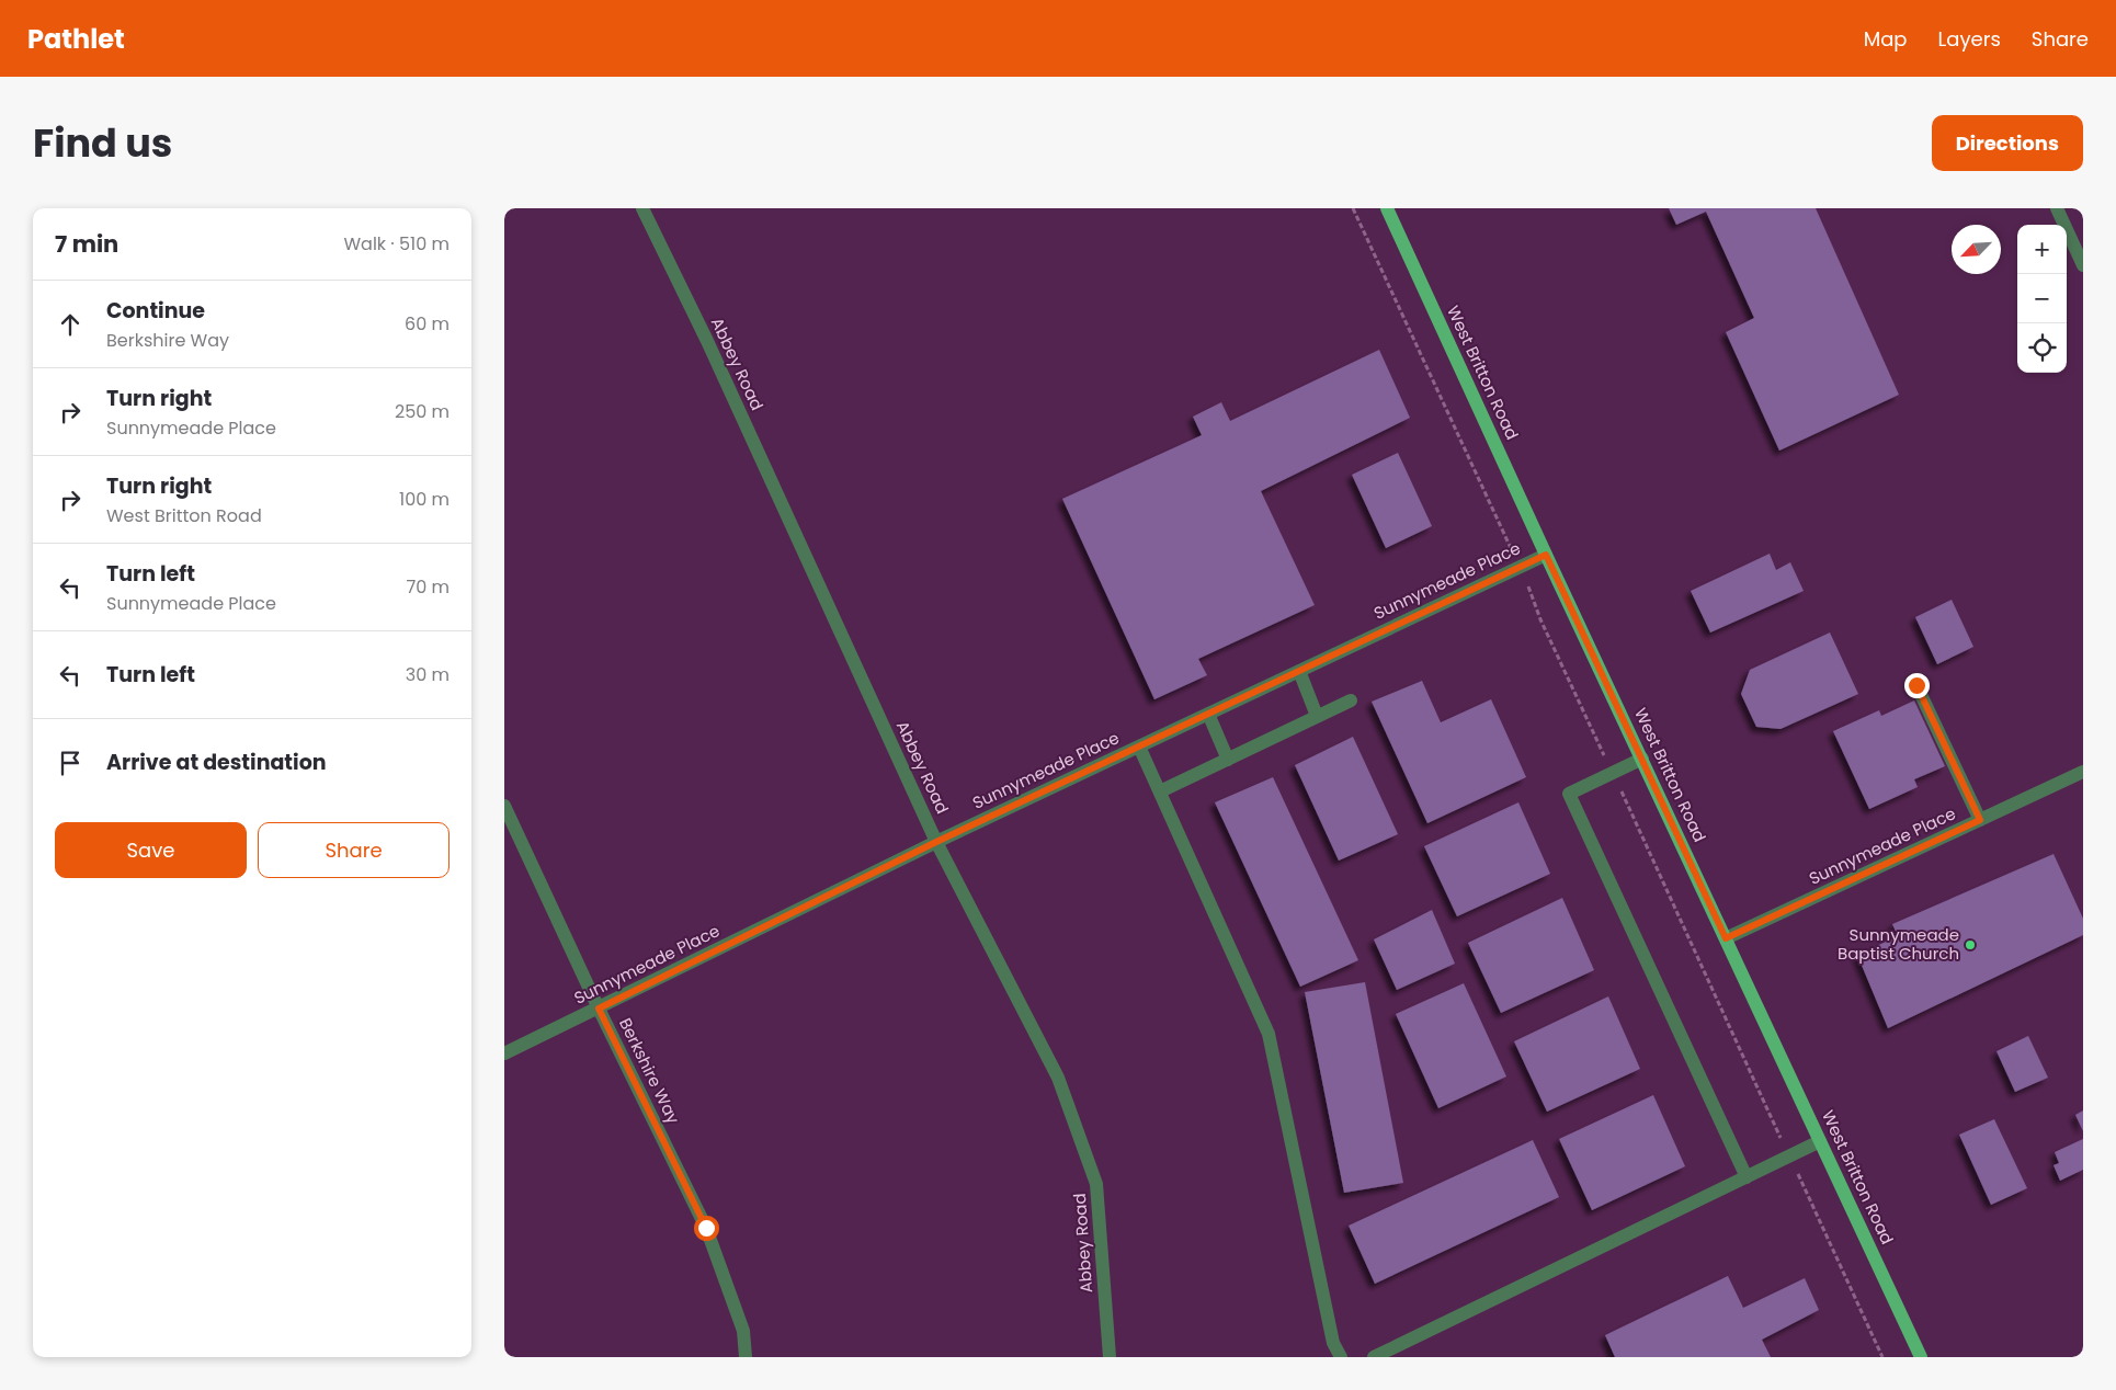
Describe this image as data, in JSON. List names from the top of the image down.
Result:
{
  "streets": {
    "main road": ["West Britton Road"],
    "street": ["Abbey Road", "Sunnymeade Place", "Berkshire Way"]
  },
  "crossings": [
    ["Abbey Road", "Sunnymeade Place"],
    ["West Britton Road", "Sunnymeade Place"],
    ["Sunnymeade Place", "Berkshire Way"]
  ],
  "places": ["Sunnymeade Baptist Church"],
  "north": "bottom left",
  "page": {
    "header": "Pathlet",
    "nav": ["Map", "Layers", "Share"],
    "title": "Find us",
    "buttons": [
      "Directions",
      ["Save", "Share"]
    ],
    "heading": ["7 min", "Walk · 510 m"],
    "map_buttons": ["+", "−"],
    "list": [
      ["Continue", "Berkshire Way", "60 m"],
      ["Turn right", "Sunnymeade Place", "250 m"],
      ["Turn right", "West Britton Road", "100 m"],
      ["Turn left", "Sunnymeade Place", "70 m"],
      ["Turn left", "30 m"],
      "Arrive at destination"
    ]
  }
}
